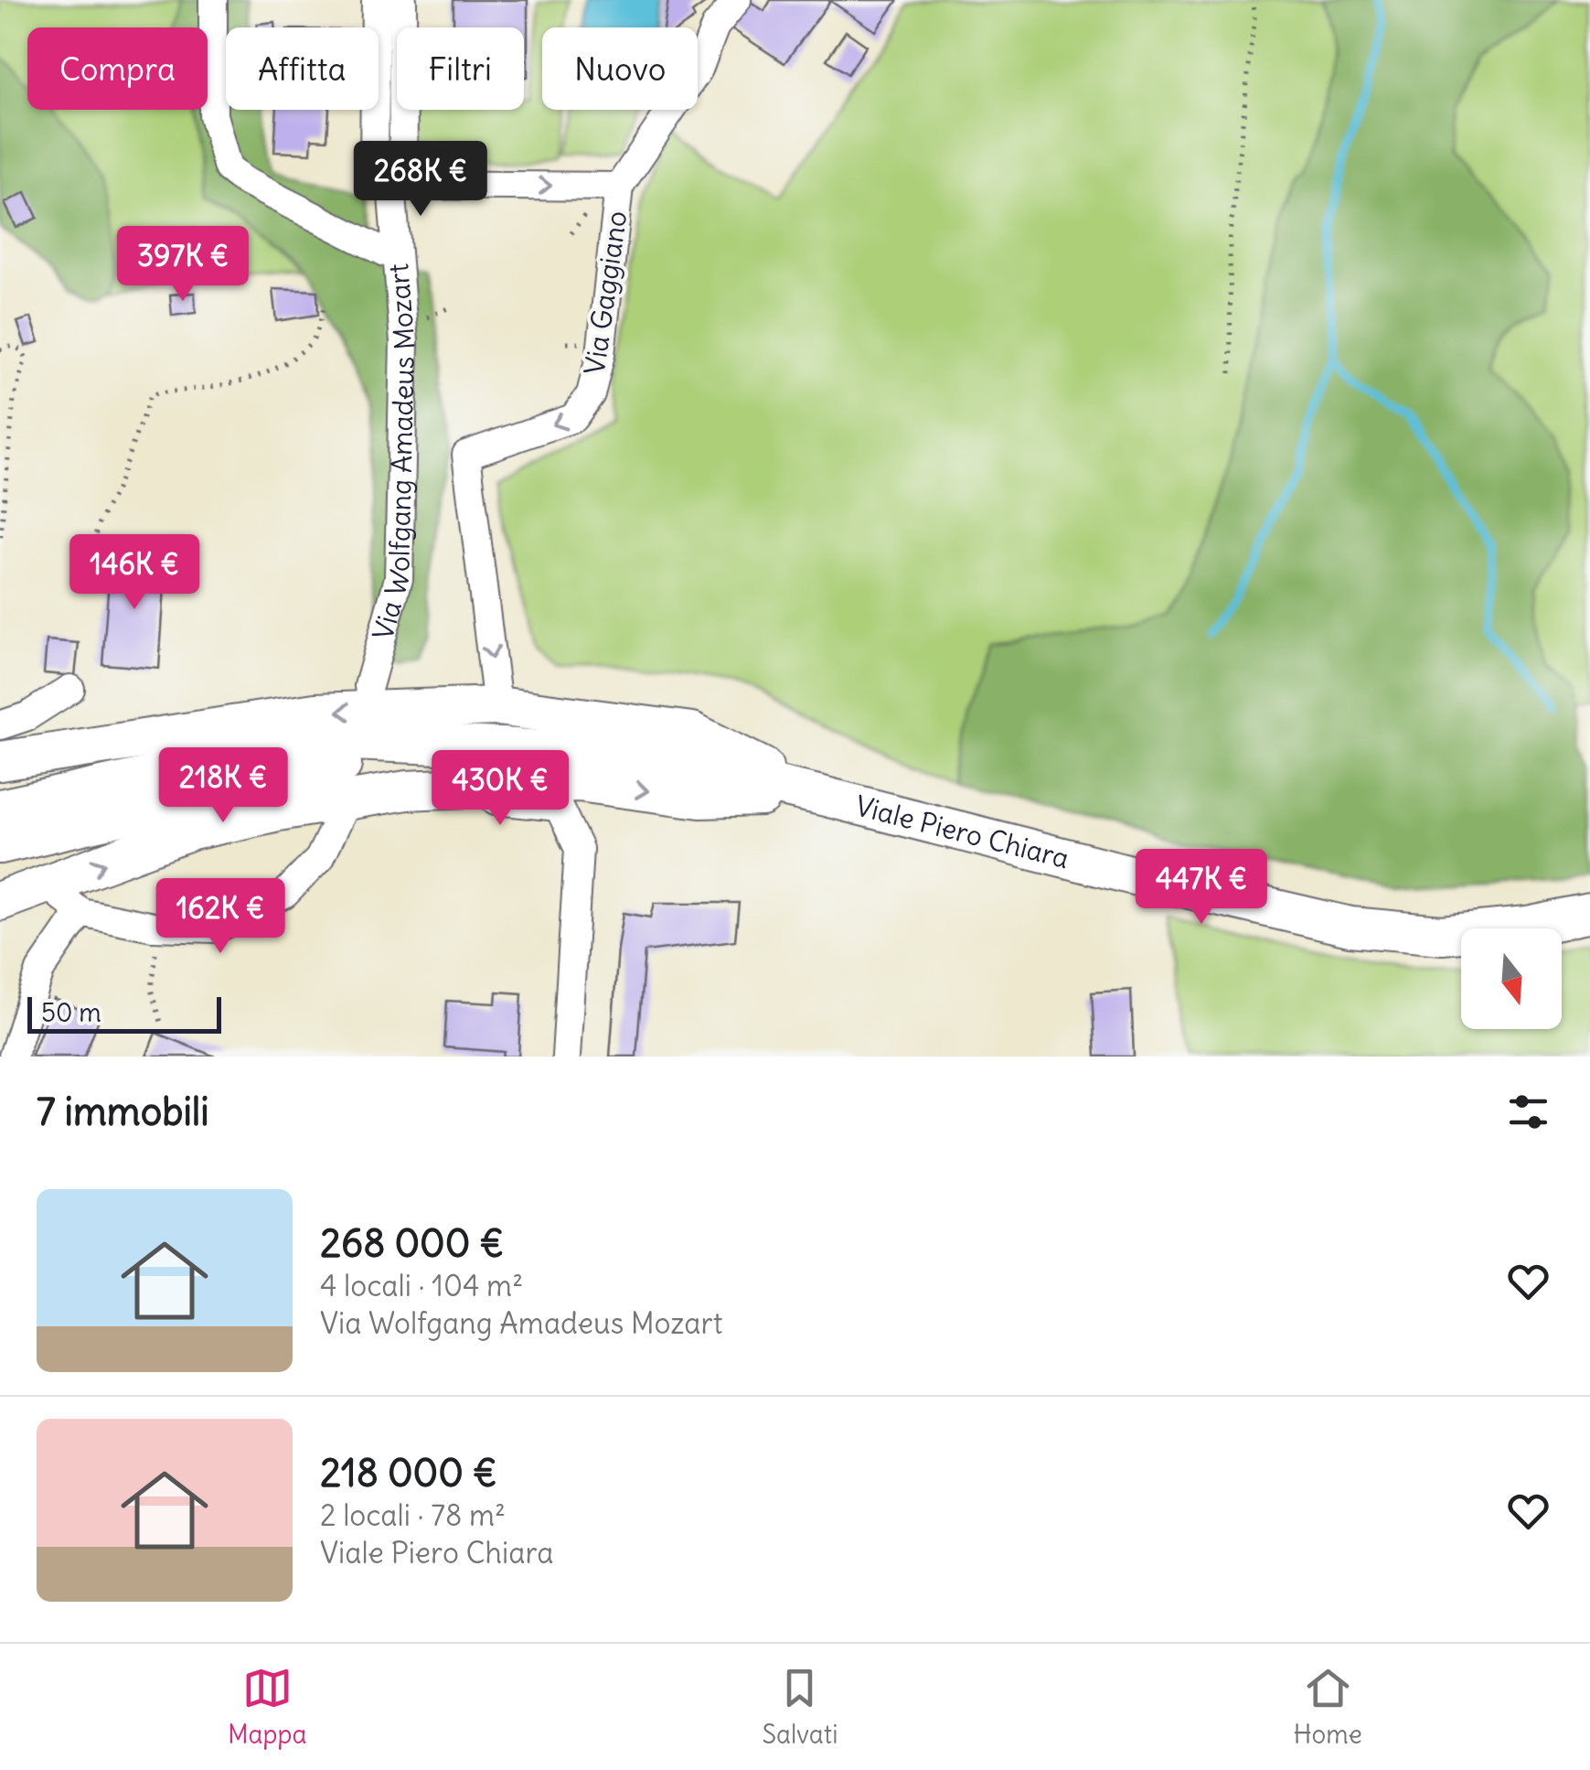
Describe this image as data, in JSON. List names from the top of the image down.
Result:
{
  "streets": {
    "street": ["Via Gaggiano", "Via Wolfgang Amadeus Mozart", "Viale Piero Chiara"]
  },
  "crossings": [
    ["Via Gaggiano", "Via Wolfgang Amadeus Mozart"],
    ["Via Gaggiano", "Viale Piero Chiara"]
  ],
  "scale_bar": "50 m",
  "north": "bottom",
  "page": {
    "chip": [
      "Compra",
      "Affitta",
      "Filtri",
      "Nuovo"
    ],
    "price": [
      "268K €",
      "397K €",
      "146K €",
      "218K €",
      "430K €",
      "447K €",
      "162K €"
    ],
    "scale": "50 m",
    "heading": "7 immobili",
    "list": [
      {
        "name": "268 000 €",
        "note": "4 locali · 104 m² · Via Wolfgang Amadeus Mozart"
      },
      {
        "name": "218 000 €",
        "note": "2 locali · 78 m² · Viale Piero Chiara"
      }
    ],
    "tabs": ["Mappa", "Salvati", "Home"]
  }
}
